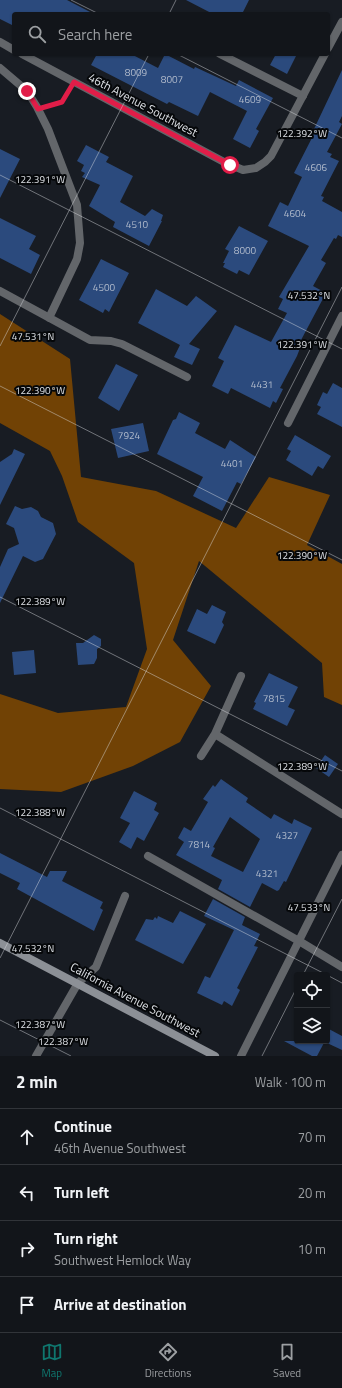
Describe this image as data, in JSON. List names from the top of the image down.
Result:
{
  "streets": {
    "main road": ["California Avenue Southwest"],
    "street": ["46th Avenue Southwest"]
  },
  "house_numbers": [
    "8009",
    "8007",
    "4609",
    "4606",
    "4604",
    "4510",
    "8000",
    "4500",
    "4431",
    "7924",
    "4401",
    "7815",
    "4327",
    "7814",
    "4321"
  ],
  "page": {
    "search": "Search here",
    "heading": ["2 min", "Walk · 100 m"],
    "list": [
      ["Continue", "46th Avenue Southwest", "70 m"],
      ["Turn left", "20 m"],
      ["Turn right", "Southwest Hemlock Way", "10 m"],
      "Arrive at destination"
    ],
    "nav": ["Map", "Directions", "Saved"]
  },
  "coordinates": [
    "122.392°W",
    "122.391°W",
    "47.532°N",
    "47.531°N",
    "122.390°W",
    "122.389°W",
    "122.388°W",
    "47.533°N",
    "122.387°W"
  ]
}
